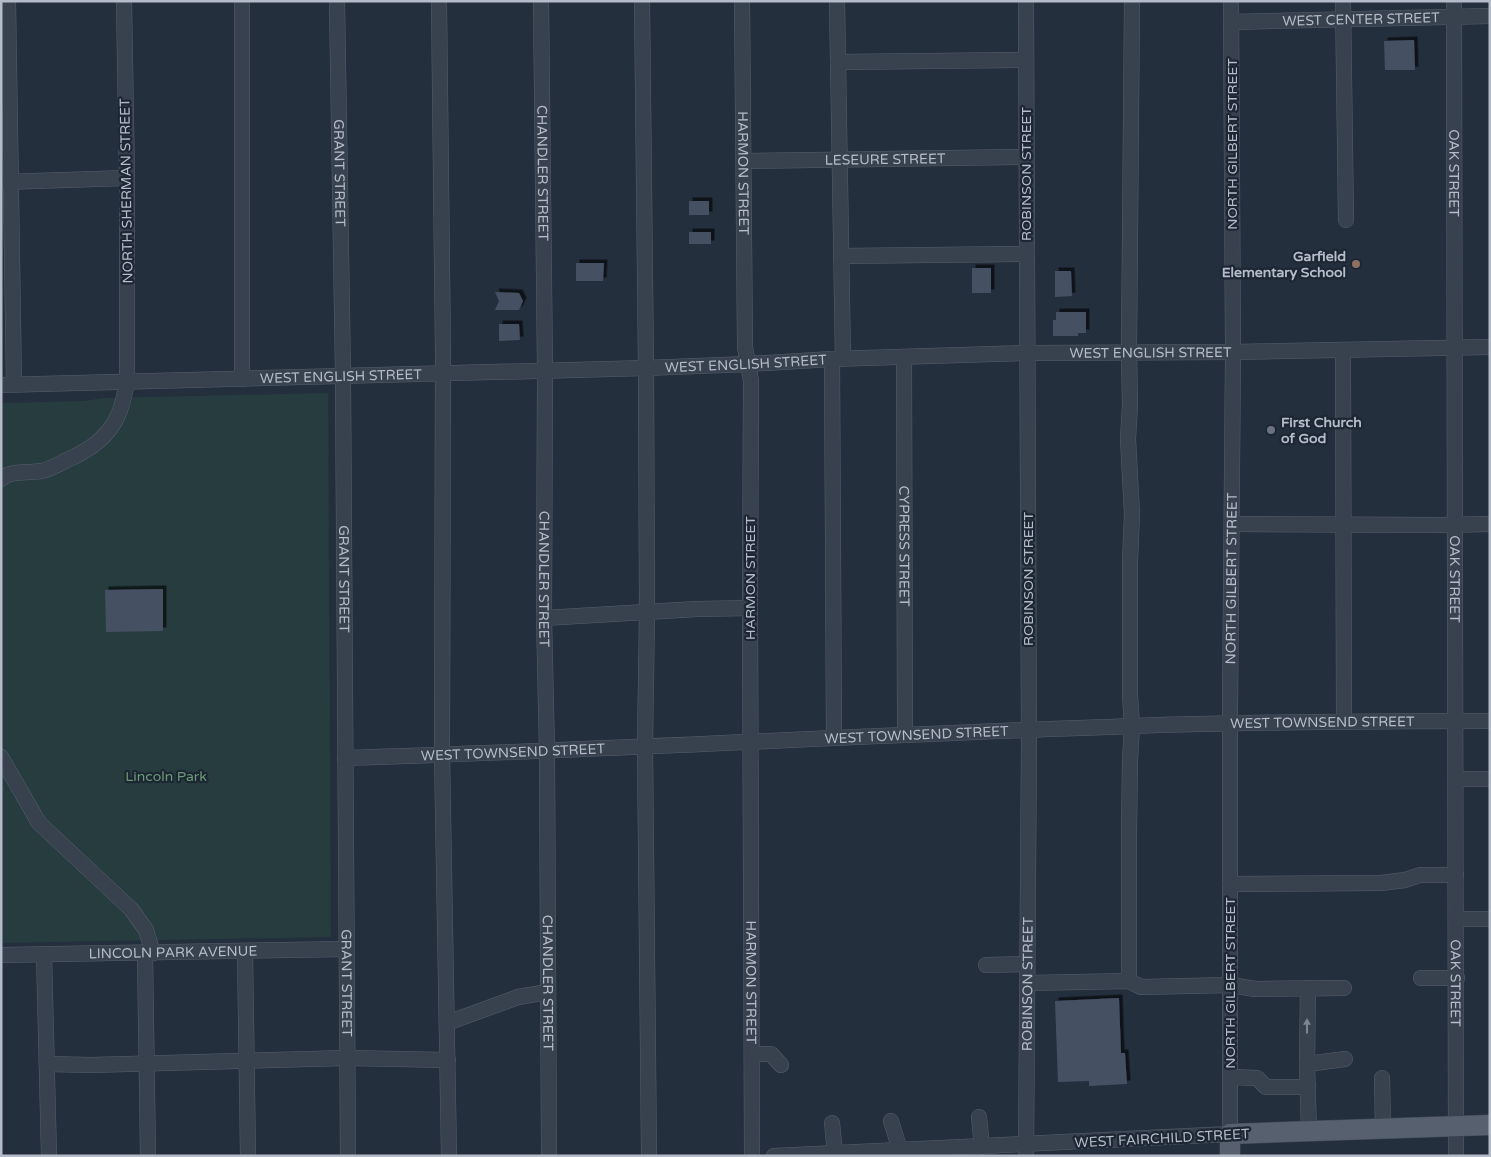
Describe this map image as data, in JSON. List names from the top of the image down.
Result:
{
  "streets": {
    "main road": ["NORTH GILBERT STREET", "WEST FAIRCHILD STREET"],
    "street": [
      "WEST CENTER STREET",
      "LESEURE STREET",
      "GRANT STREET",
      "CHANDLER STREET",
      "HARMON STREET",
      "ROBINSON STREET",
      "OAK STREET",
      "NORTH SHERMAN STREET",
      "WEST ENGLISH STREET",
      "CYPRESS STREET",
      "WEST TOWNSEND STREET",
      "LINCOLN PARK AVENUE"
    ]
  },
  "crossings": [
    ["WEST CENTER STREET", "NORTH GILBERT STREET"],
    ["WEST CENTER STREET", "OAK STREET"],
    ["NORTH GILBERT STREET", "WEST ENGLISH STREET"],
    ["NORTH GILBERT STREET", "WEST TOWNSEND STREET"],
    ["NORTH GILBERT STREET", "WEST FAIRCHILD STREET"],
    ["LESEURE STREET", "HARMON STREET"],
    ["LESEURE STREET", "ROBINSON STREET"],
    ["GRANT STREET", "WEST ENGLISH STREET"],
    ["GRANT STREET", "WEST TOWNSEND STREET"],
    ["GRANT STREET", "LINCOLN PARK AVENUE"],
    ["CHANDLER STREET", "WEST ENGLISH STREET"],
    ["CHANDLER STREET", "WEST TOWNSEND STREET"],
    ["HARMON STREET", "WEST ENGLISH STREET"],
    ["HARMON STREET", "WEST TOWNSEND STREET"],
    ["ROBINSON STREET", "WEST ENGLISH STREET"],
    ["ROBINSON STREET", "WEST TOWNSEND STREET"],
    ["ROBINSON STREET", "WEST FAIRCHILD STREET"],
    ["OAK STREET", "WEST ENGLISH STREET"],
    ["OAK STREET", "WEST TOWNSEND STREET"],
    ["OAK STREET", "WEST FAIRCHILD STREET"],
    ["NORTH SHERMAN STREET", "WEST ENGLISH STREET"],
    ["WEST ENGLISH STREET", "CYPRESS STREET"],
    ["CYPRESS STREET", "WEST TOWNSEND STREET"]
  ],
  "parks": ["Lincoln Park"],
  "places": ["Garfield Elementary School", "First Church of God"]
}
